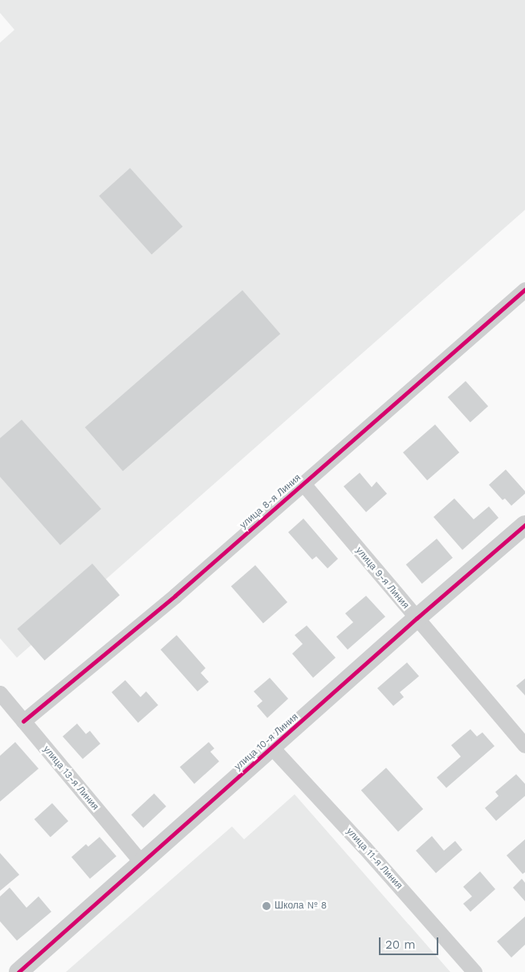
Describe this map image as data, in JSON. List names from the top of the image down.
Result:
{
  "streets": {
    "street": [
      "улица 8-я Линия",
      "улица 9-я Линия",
      "улица 10-я Линия",
      "улица 13-я Линия",
      "улица 11-я Линия"
    ]
  },
  "crossings": [
    ["улица 8-я Линия", "улица 9-я Линия"],
    ["улица 8-я Линия", "улица 13-я Линия"],
    ["улица 9-я Линия", "улица 10-я Линия"],
    ["улица 10-я Линия", "улица 13-я Линия"],
    ["улица 10-я Линия", "улица 11-я Линия"]
  ],
  "places": ["Школа № 8"],
  "scale_bar": "20 m"
}
